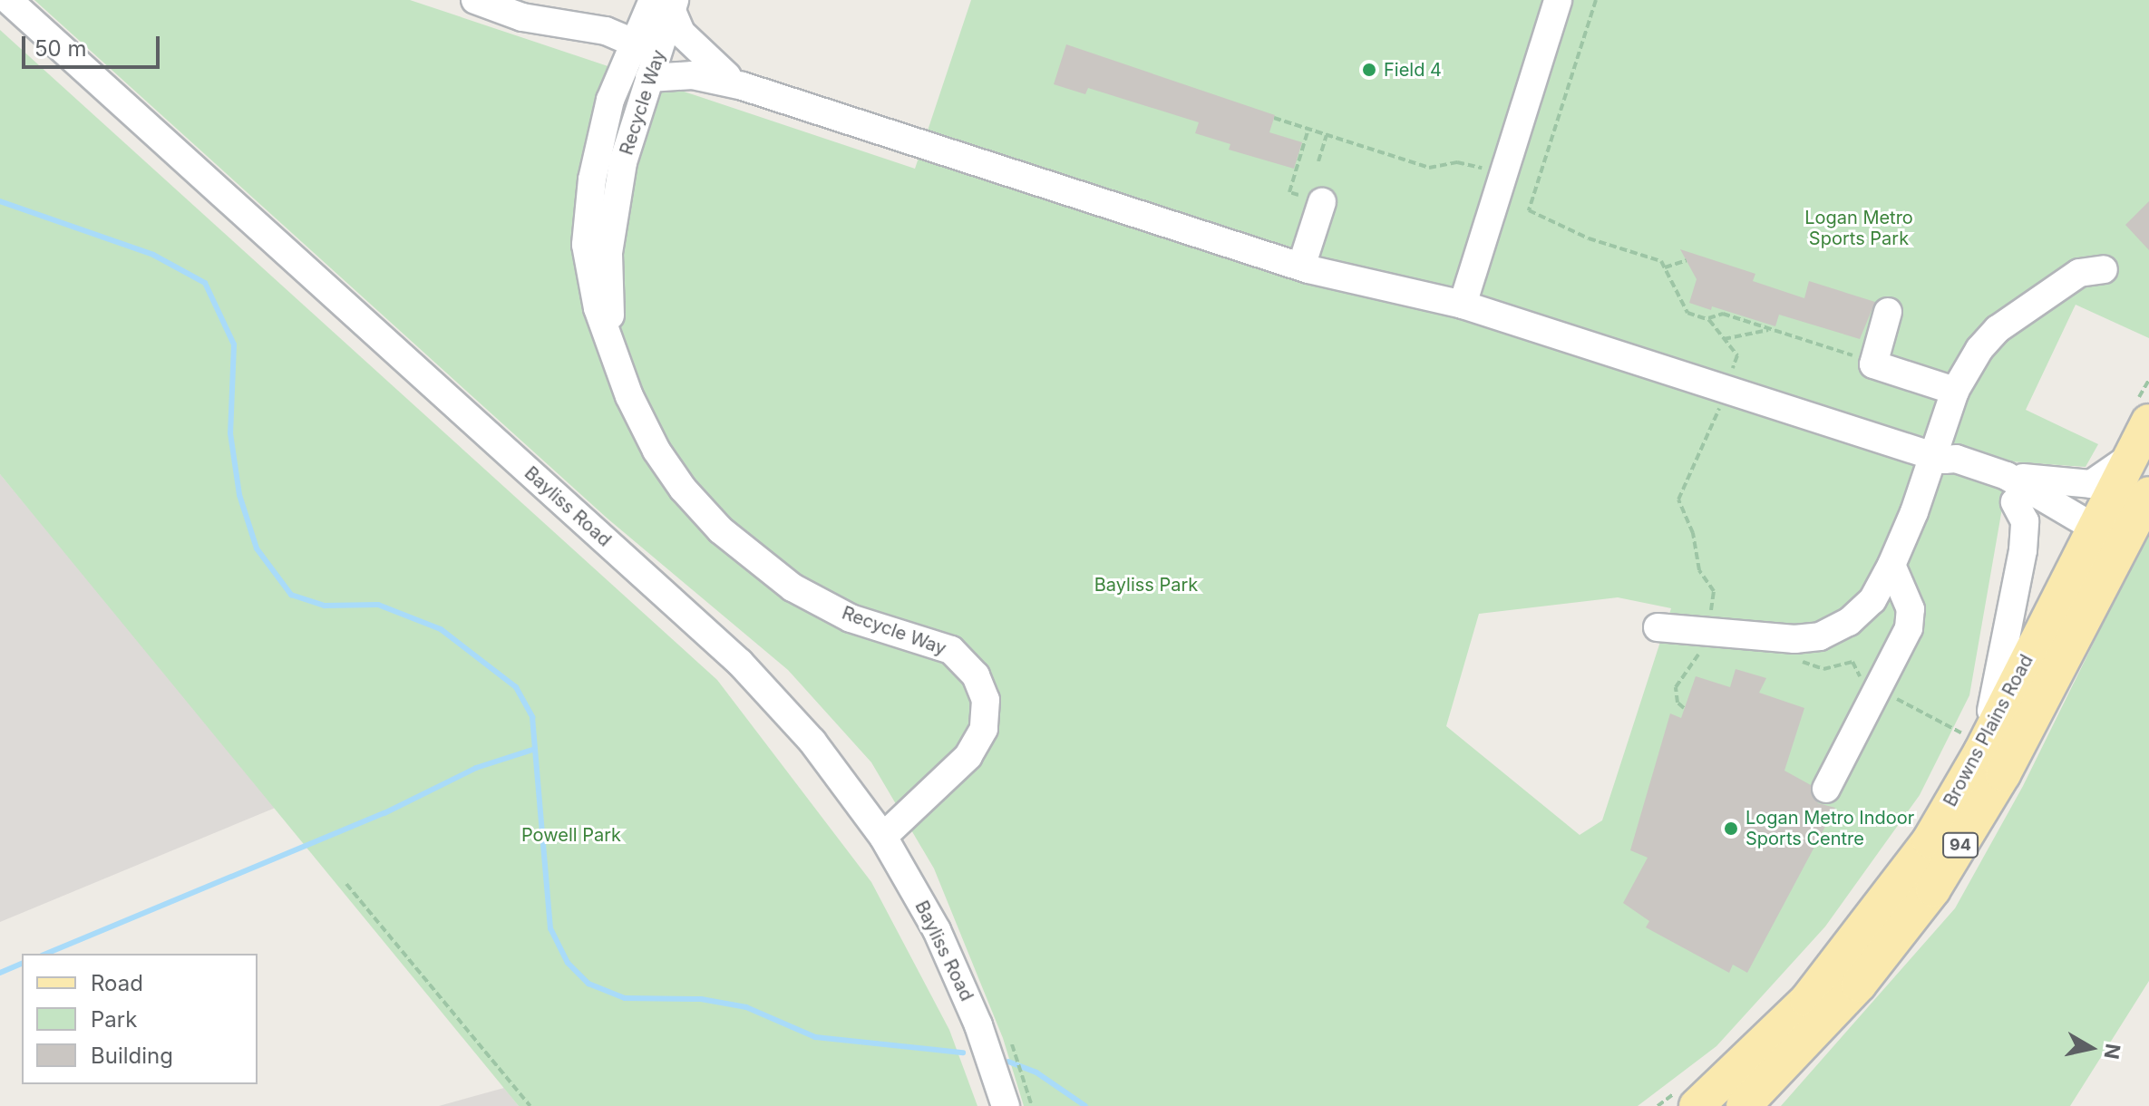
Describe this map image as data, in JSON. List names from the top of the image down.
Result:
{
  "streets": {
    "main road": ["Browns Plains Road", "94"],
    "street": ["Recycle Way", "Bayliss Road"]
  },
  "crossings": [
    ["Recycle Way", "Bayliss Road"]
  ],
  "parks": ["Logan Metro Sports Park", "Bayliss Park", "Powell Park"],
  "places": ["Field 4", "Logan Metro Indoor Sports Centre"],
  "legend": ["Road", "Park", "Building"],
  "scale_bar": "50 m",
  "north": "right"
}
